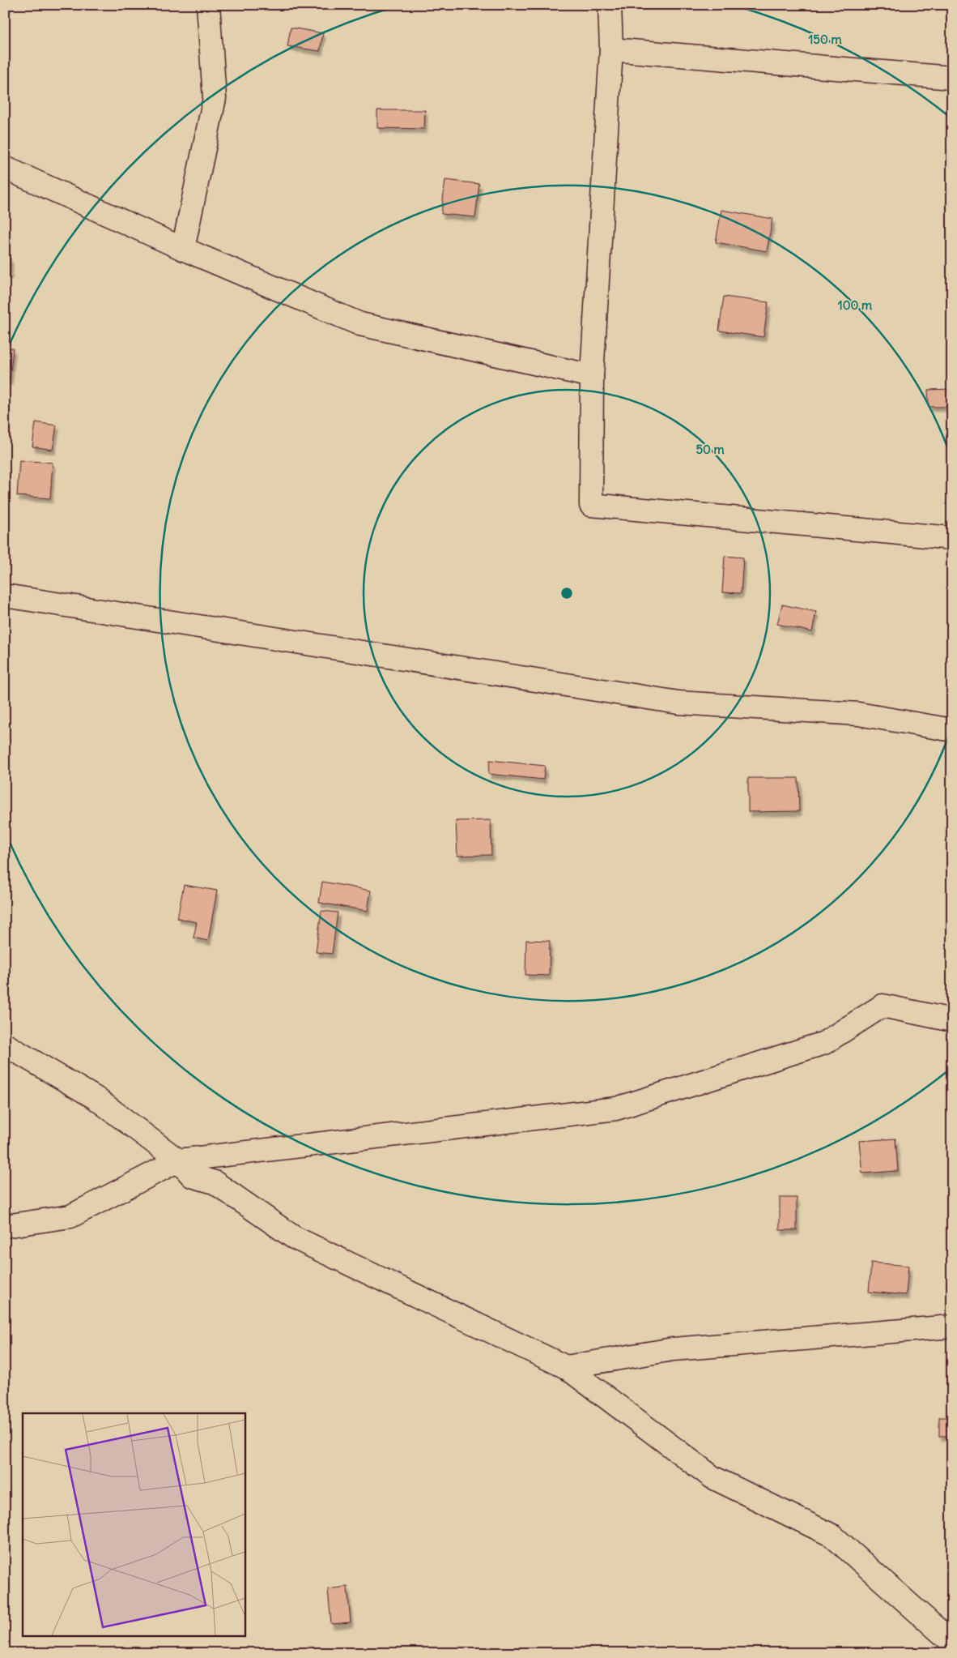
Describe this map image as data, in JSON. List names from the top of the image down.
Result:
{
  "rings": ["150 m", "100 m", "50 m"]
}
